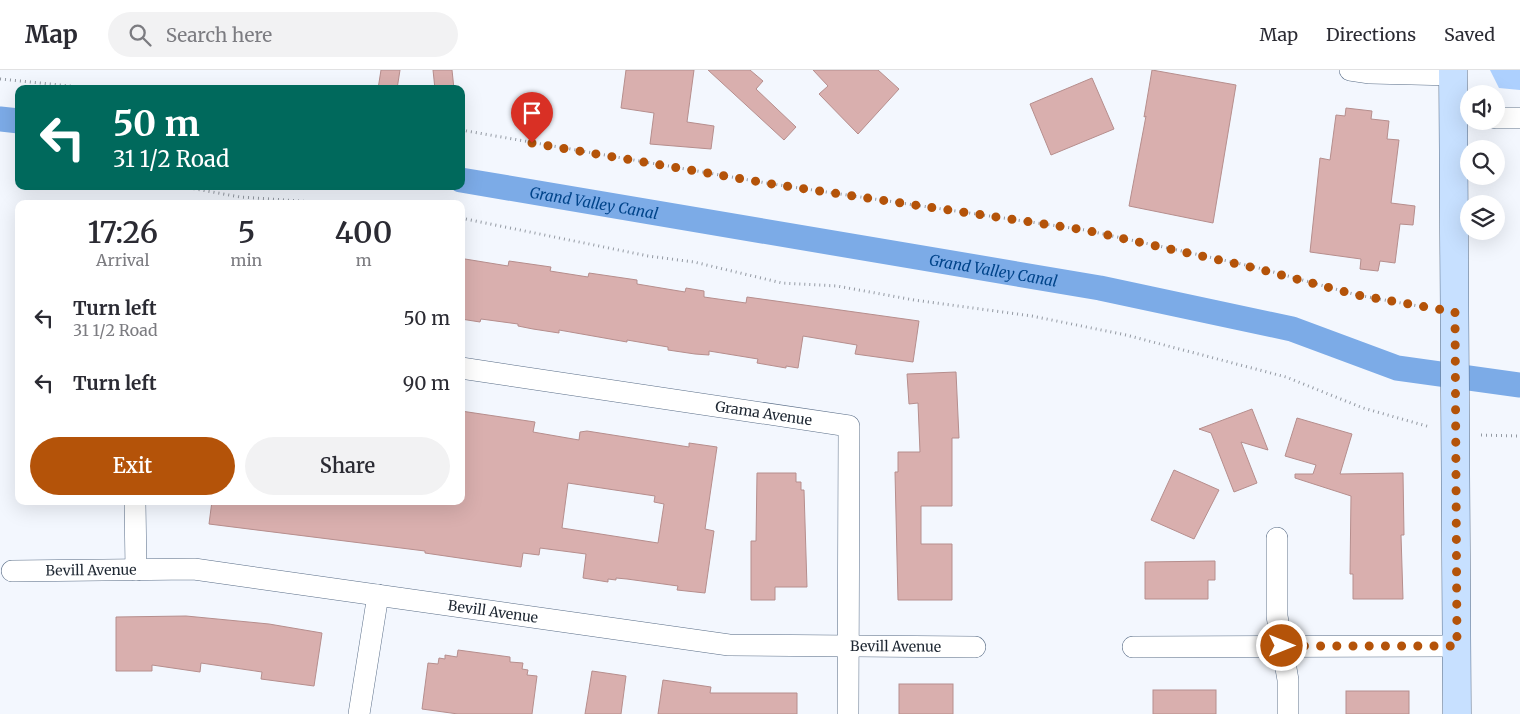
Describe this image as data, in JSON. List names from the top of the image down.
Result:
{
  "streets": {
    "street": ["Grama Avenue", "Bevill Avenue"]
  },
  "crossings": [
    ["Grama Avenue", "Bevill Avenue"]
  ],
  "water": ["Grand Valley Canal"],
  "page": {
    "header": "Map",
    "search": "Search here",
    "nav": ["Map", "Directions", "Saved"],
    "turn": ["50 m", "31 1/2 Road"],
    "eta": [
      "17:26",
      "Arrival",
      "5",
      "min",
      "400",
      "m"
    ],
    "list": [
      {
        "name": "Turn left",
        "note": "31 1/2 Road",
        "value": "50 m"
      },
      {
        "name": "Turn left",
        "value": "90 m"
      }
    ],
    "buttons": ["Exit", "Share"]
  }
}
